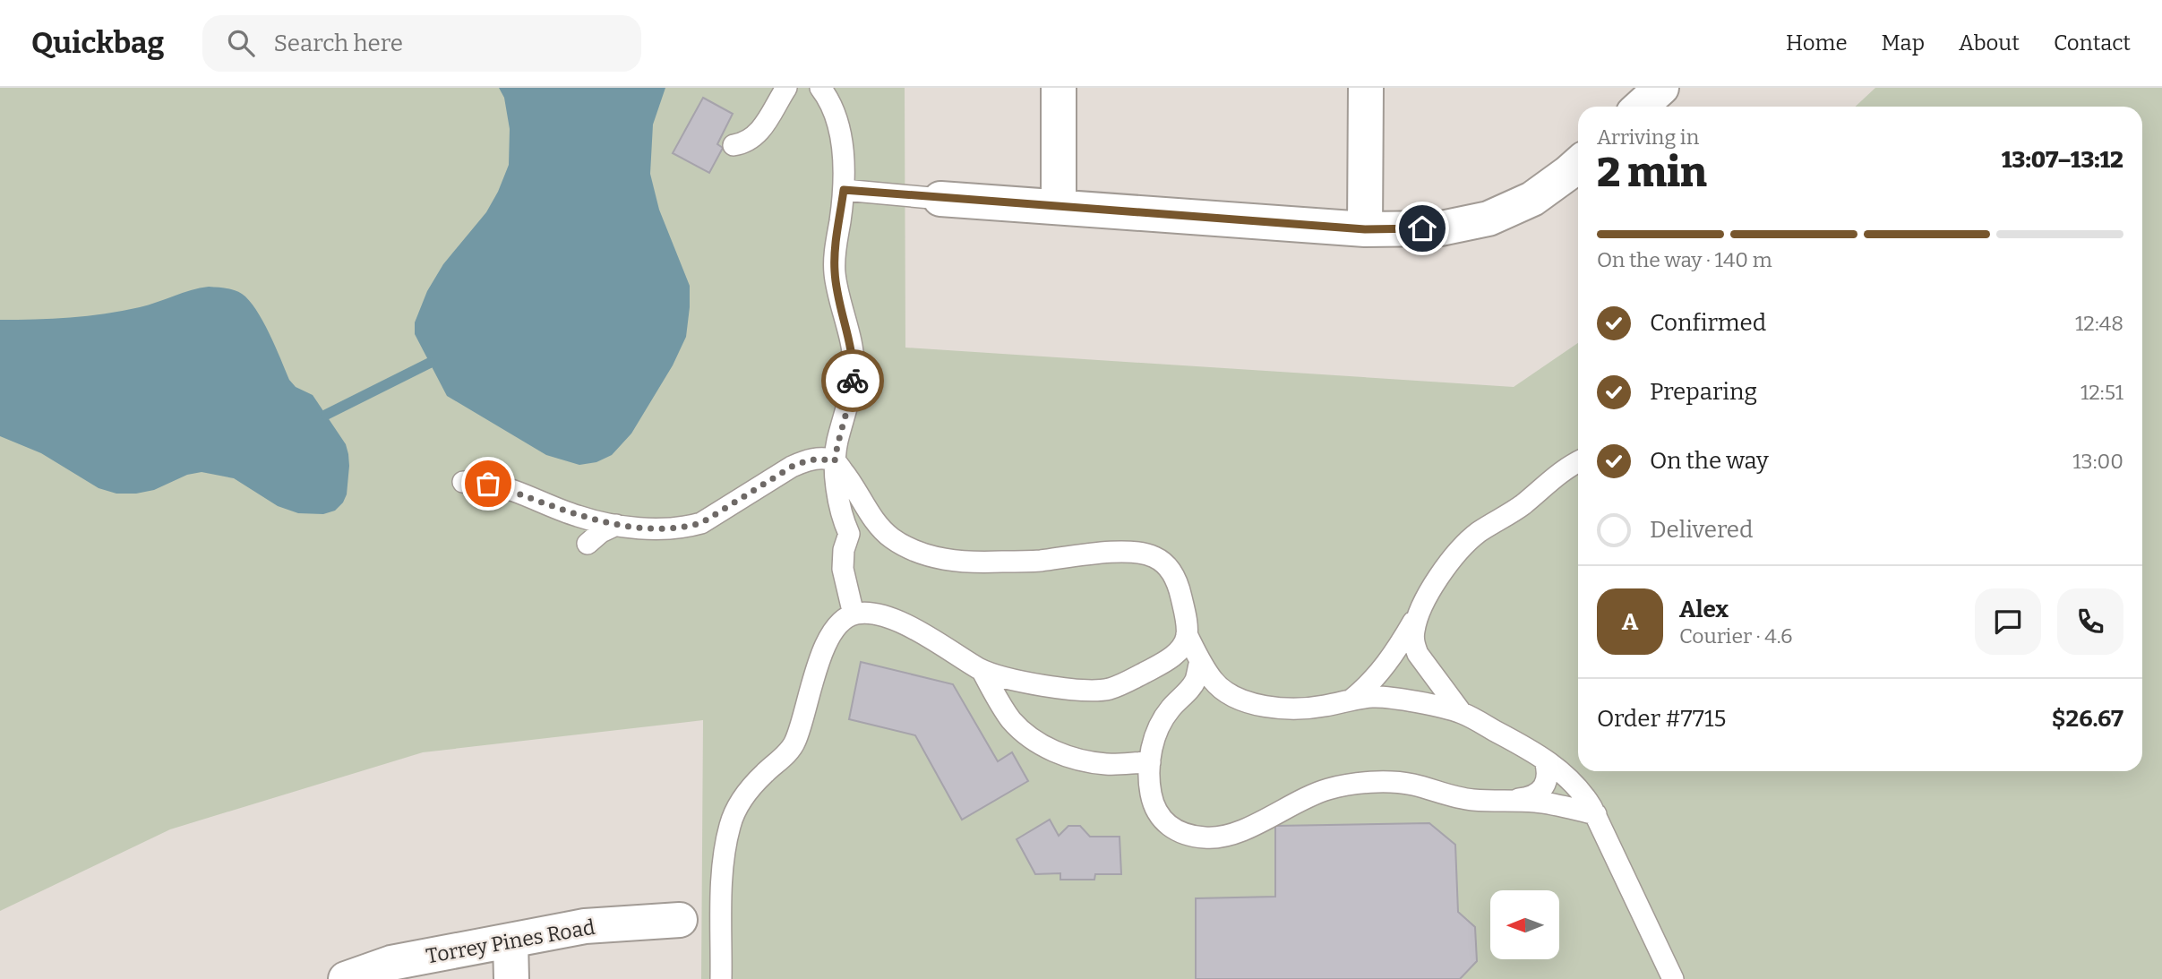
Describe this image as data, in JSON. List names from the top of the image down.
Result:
{
  "streets": {
    "street": ["Torrey Pines Road"]
  },
  "north": "left",
  "page": {
    "header": "Quickbag",
    "search": "Search here",
    "nav": [
      "Home",
      "Map",
      "About",
      "Contact"
    ],
    "heading": ["2 min", "Arriving in", "13:07–13:12"],
    "panel": [
      "Alex",
      "Courier · 4.6",
      "Order #7715",
      "$26.67"
    ],
    "bar": "On the way · 140 m",
    "list": [
      ["Confirmed", "12:48"],
      ["Preparing", "12:51"],
      ["On the way", "13:00"],
      "Delivered"
    ],
    "round": "A"
  }
}
